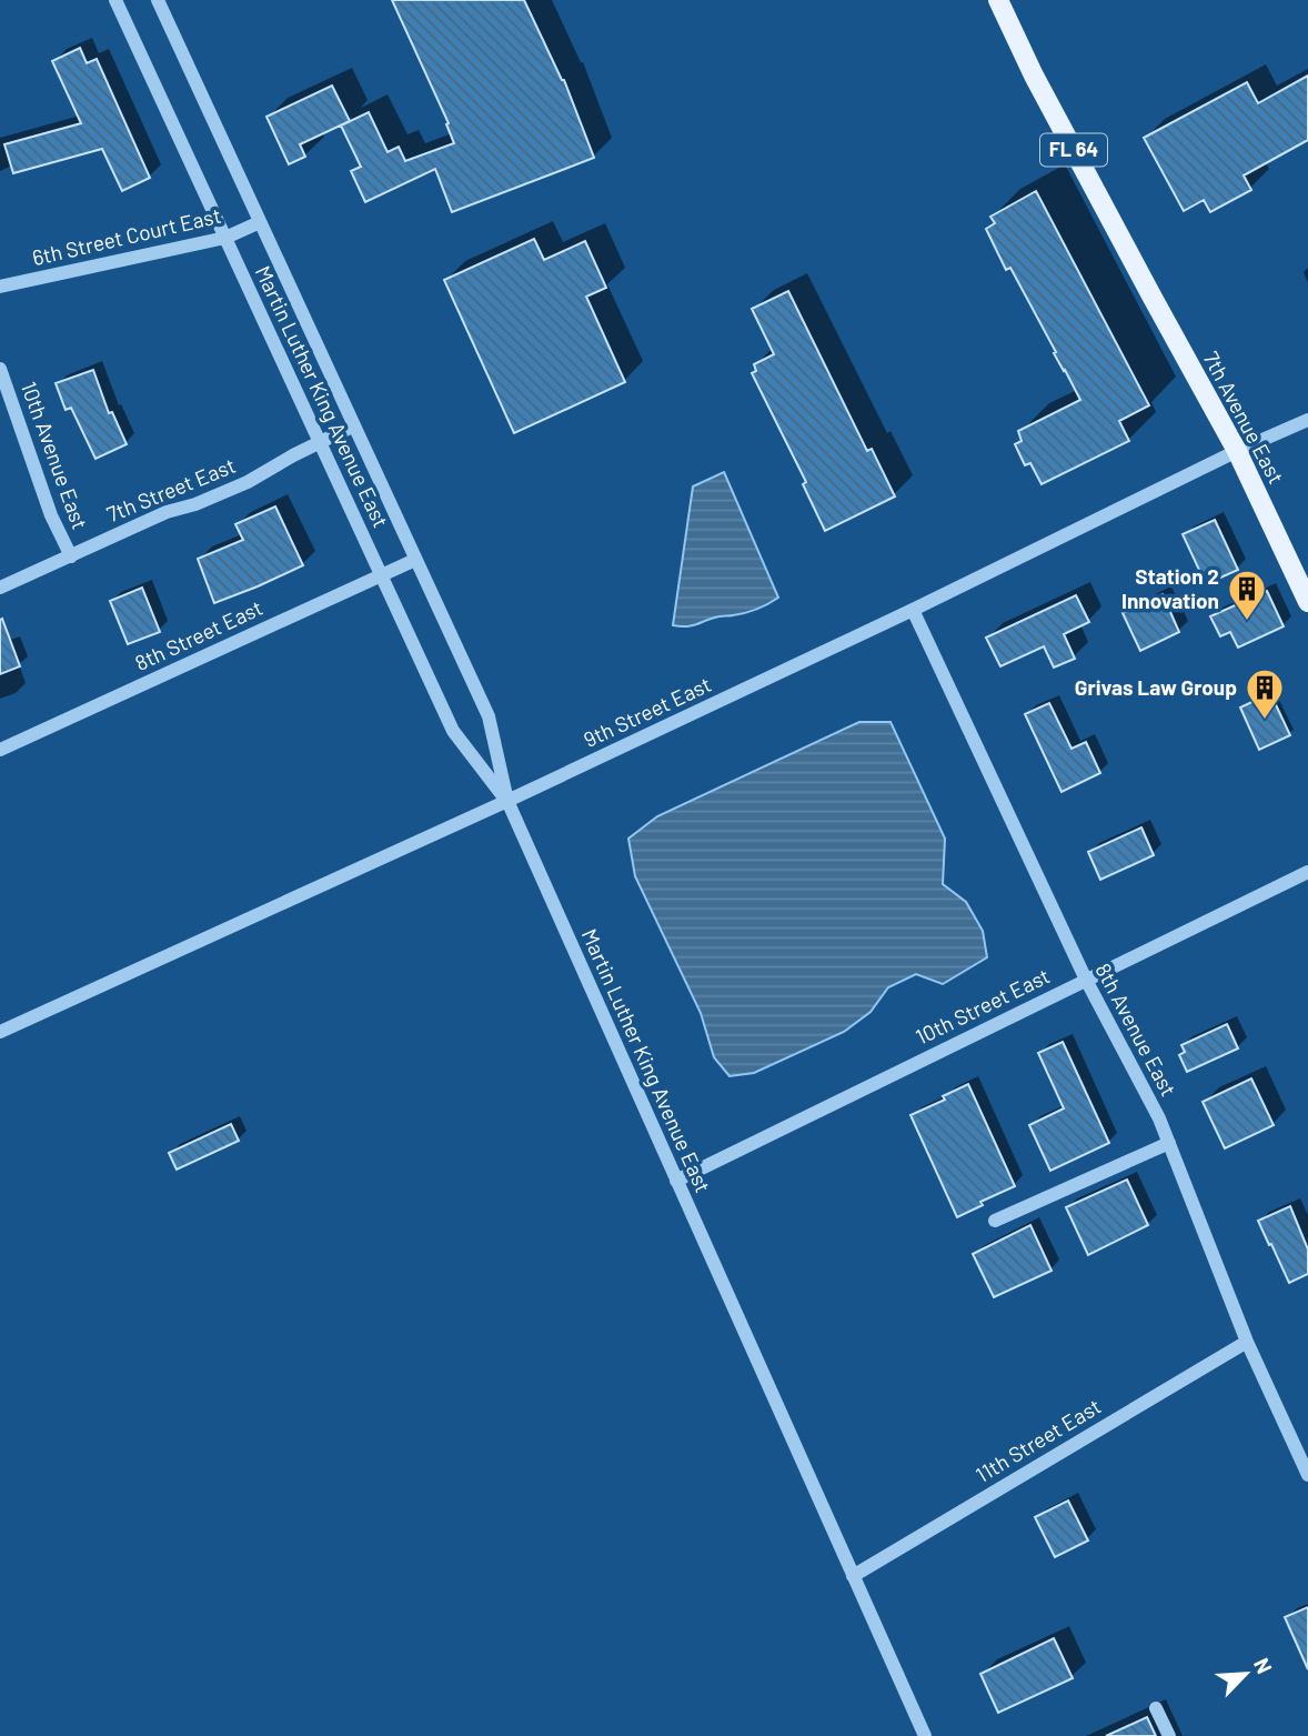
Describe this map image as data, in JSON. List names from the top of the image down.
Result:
{
  "streets": {
    "main road": ["FL 64", "7th Avenue East"],
    "street": [
      "6th Street Court East",
      "Martin Luther King Avenue East",
      "10th Avenue East",
      "7th Street East",
      "8th Street East",
      "9th Street East",
      "10th Street East",
      "8th Avenue East",
      "11th Street East"
    ]
  },
  "crossings": [
    ["6th Street Court East", "Martin Luther King Avenue East"],
    ["Martin Luther King Avenue East", "7th Street East"],
    ["Martin Luther King Avenue East", "8th Street East"],
    ["Martin Luther King Avenue East", "9th Street East"],
    ["Martin Luther King Avenue East", "10th Street East"],
    ["Martin Luther King Avenue East", "11th Street East"],
    ["7th Avenue East", "9th Street East"],
    ["10th Avenue East", "7th Street East"],
    ["9th Street East", "8th Avenue East"],
    ["10th Street East", "8th Avenue East"],
    ["8th Avenue East", "11th Street East"]
  ],
  "places": {
    "building": ["Station 2 Innovation", "Grivas Law Group"]
  },
  "north": "top right"
}
